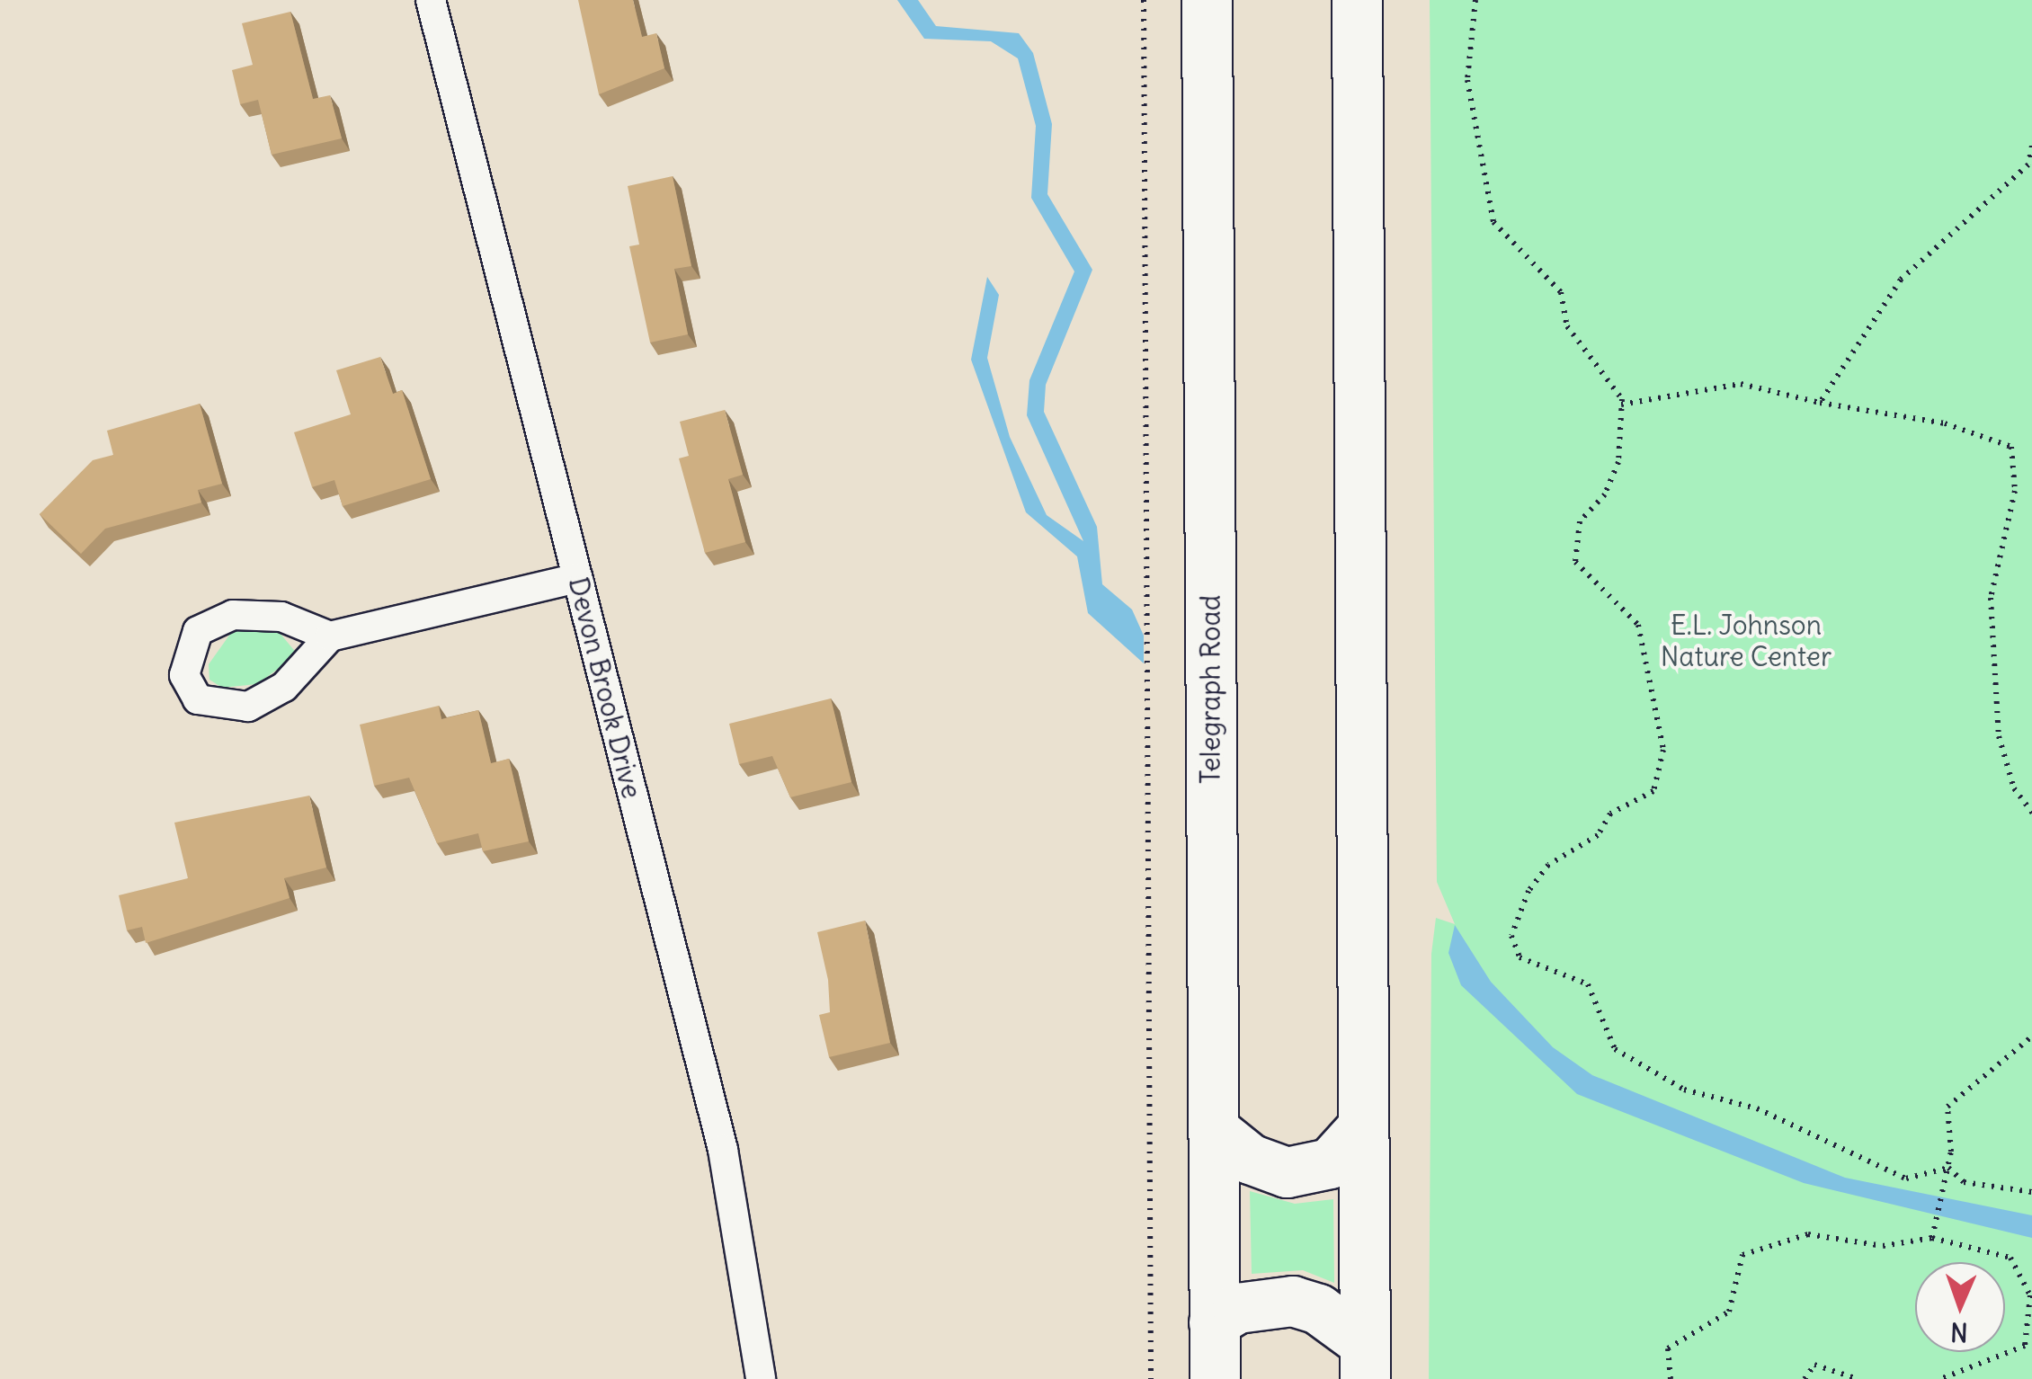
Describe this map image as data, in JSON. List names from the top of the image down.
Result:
{
  "streets": {
    "highway": ["Telegraph Road"],
    "street": ["Devon Brook Drive"]
  },
  "parks": ["E.L. Johnson Nature Center"],
  "north": "bottom"
}
